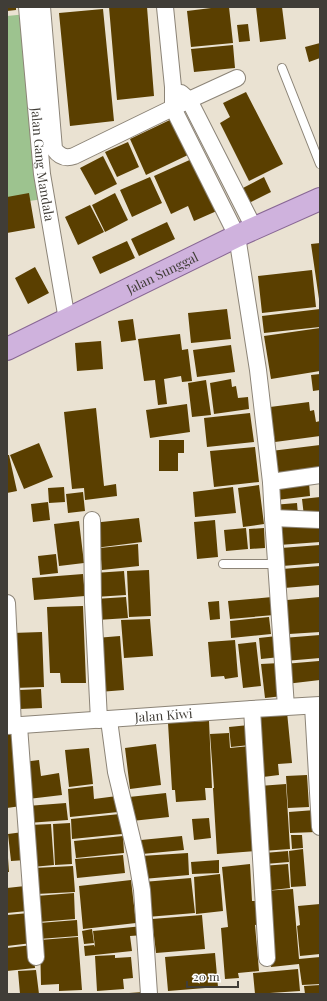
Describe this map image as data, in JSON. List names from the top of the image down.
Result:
{
  "streets": {
    "main road": ["Jalan Sunggal"],
    "street": ["Jalan Gang Mandala", "Jalan Kiwi"]
  },
  "crossings": [
    ["Jalan Gang Mandala", "Jalan Sunggal"]
  ],
  "scale_bar": "20 m"
}
